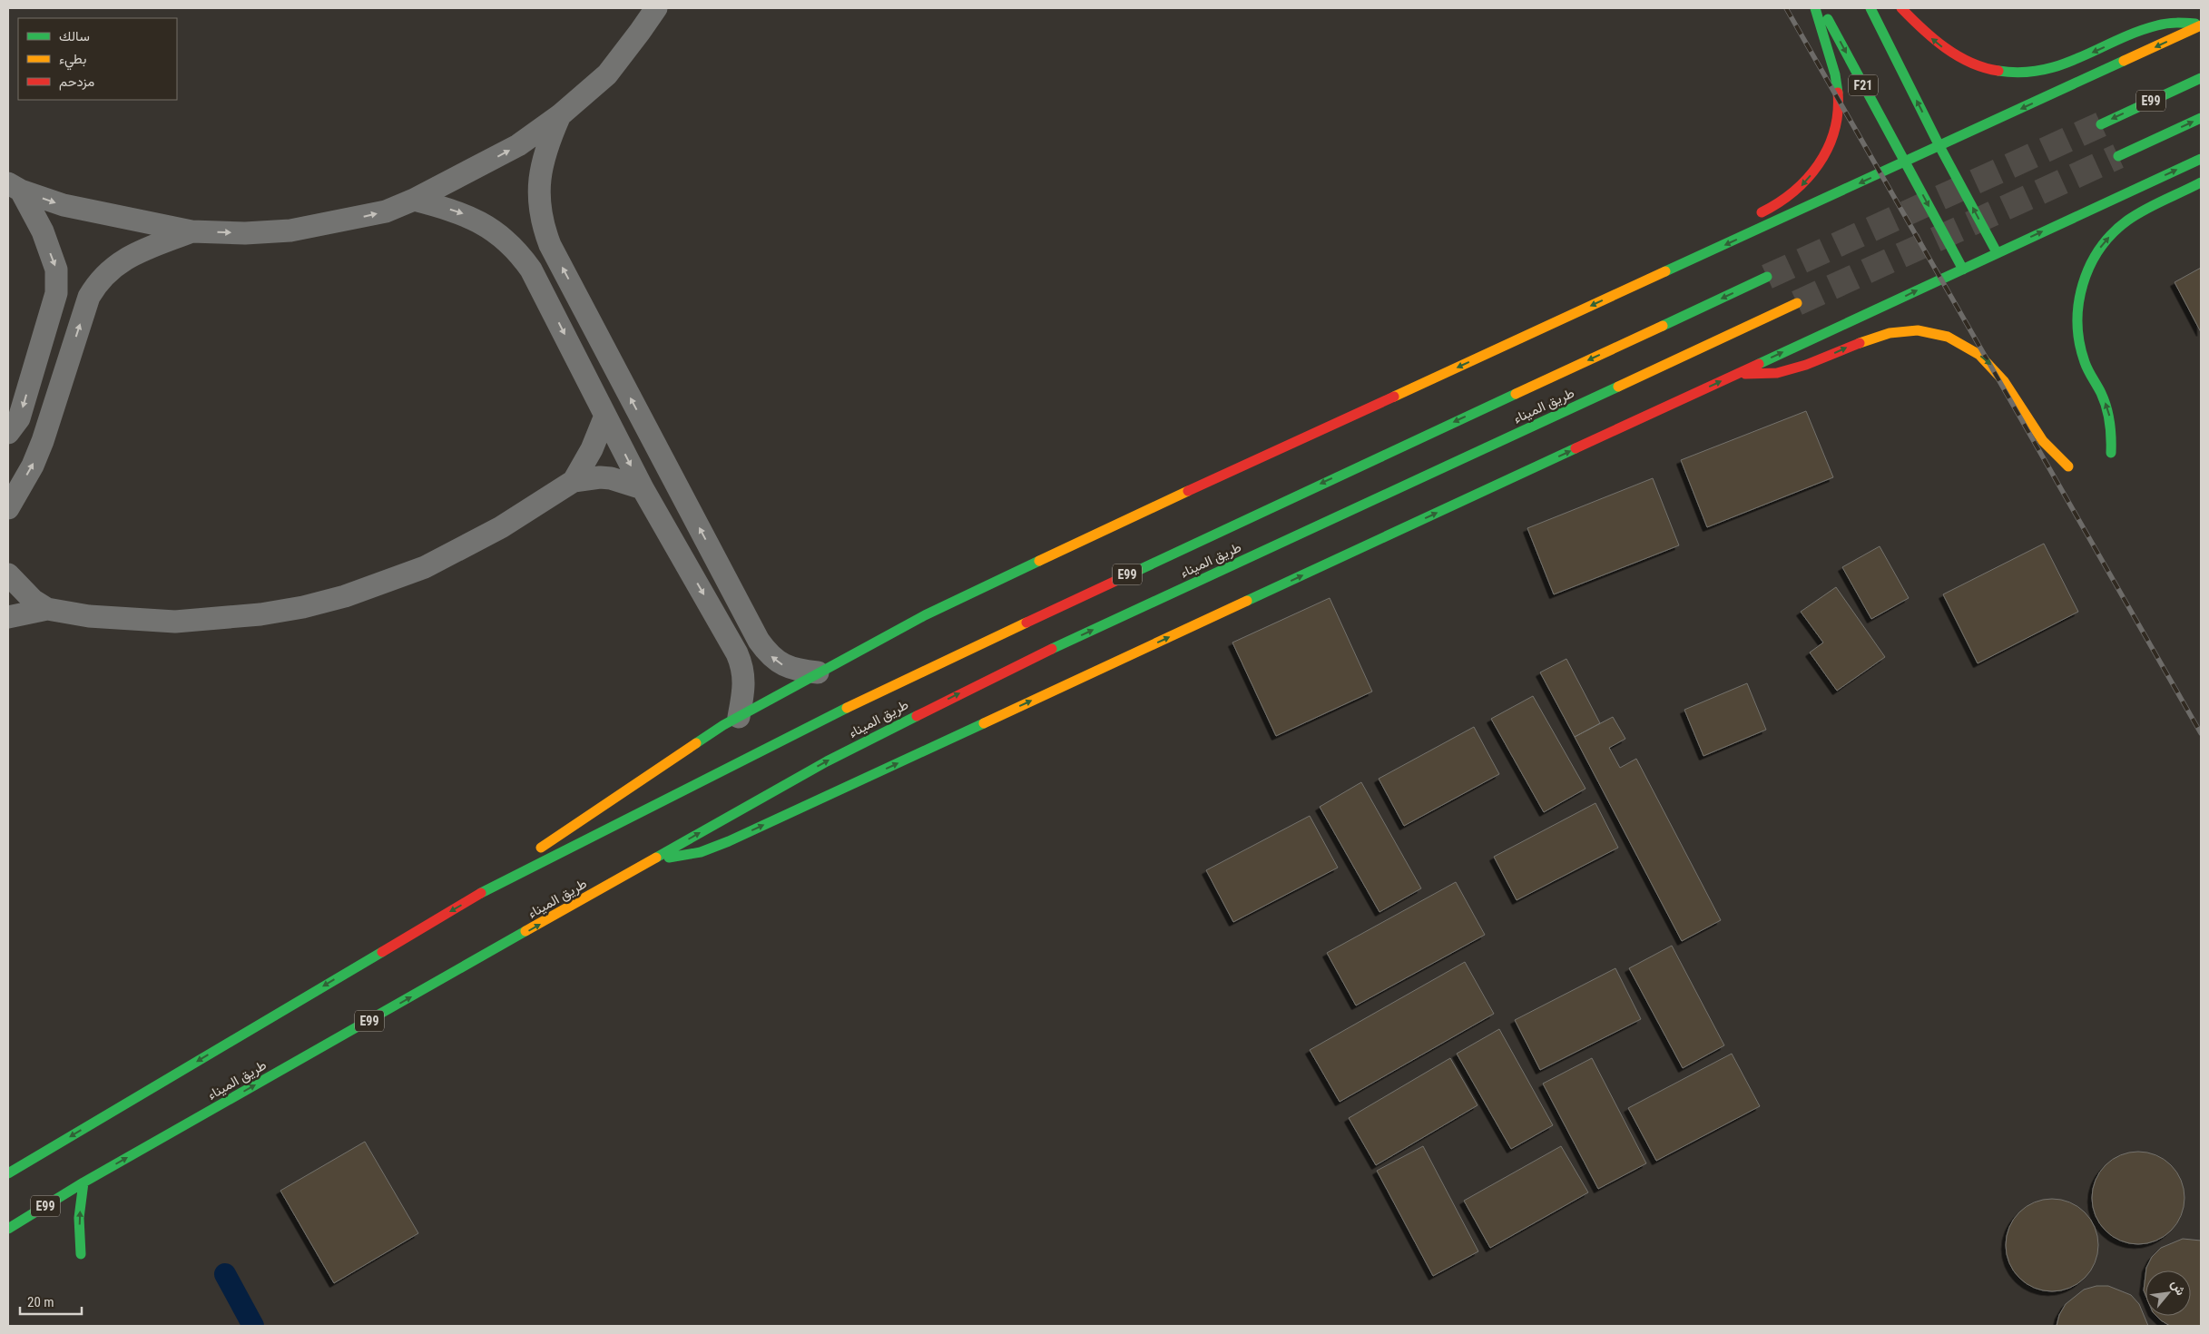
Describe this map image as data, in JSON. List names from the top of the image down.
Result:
{
  "streets": {
    "highway": ["F21", "E99", "طريق الميناء"]
  },
  "legend": ["سالك", "بطيء", "مزدحم"],
  "scale_bar": "20 m",
  "north": "top right"
}
